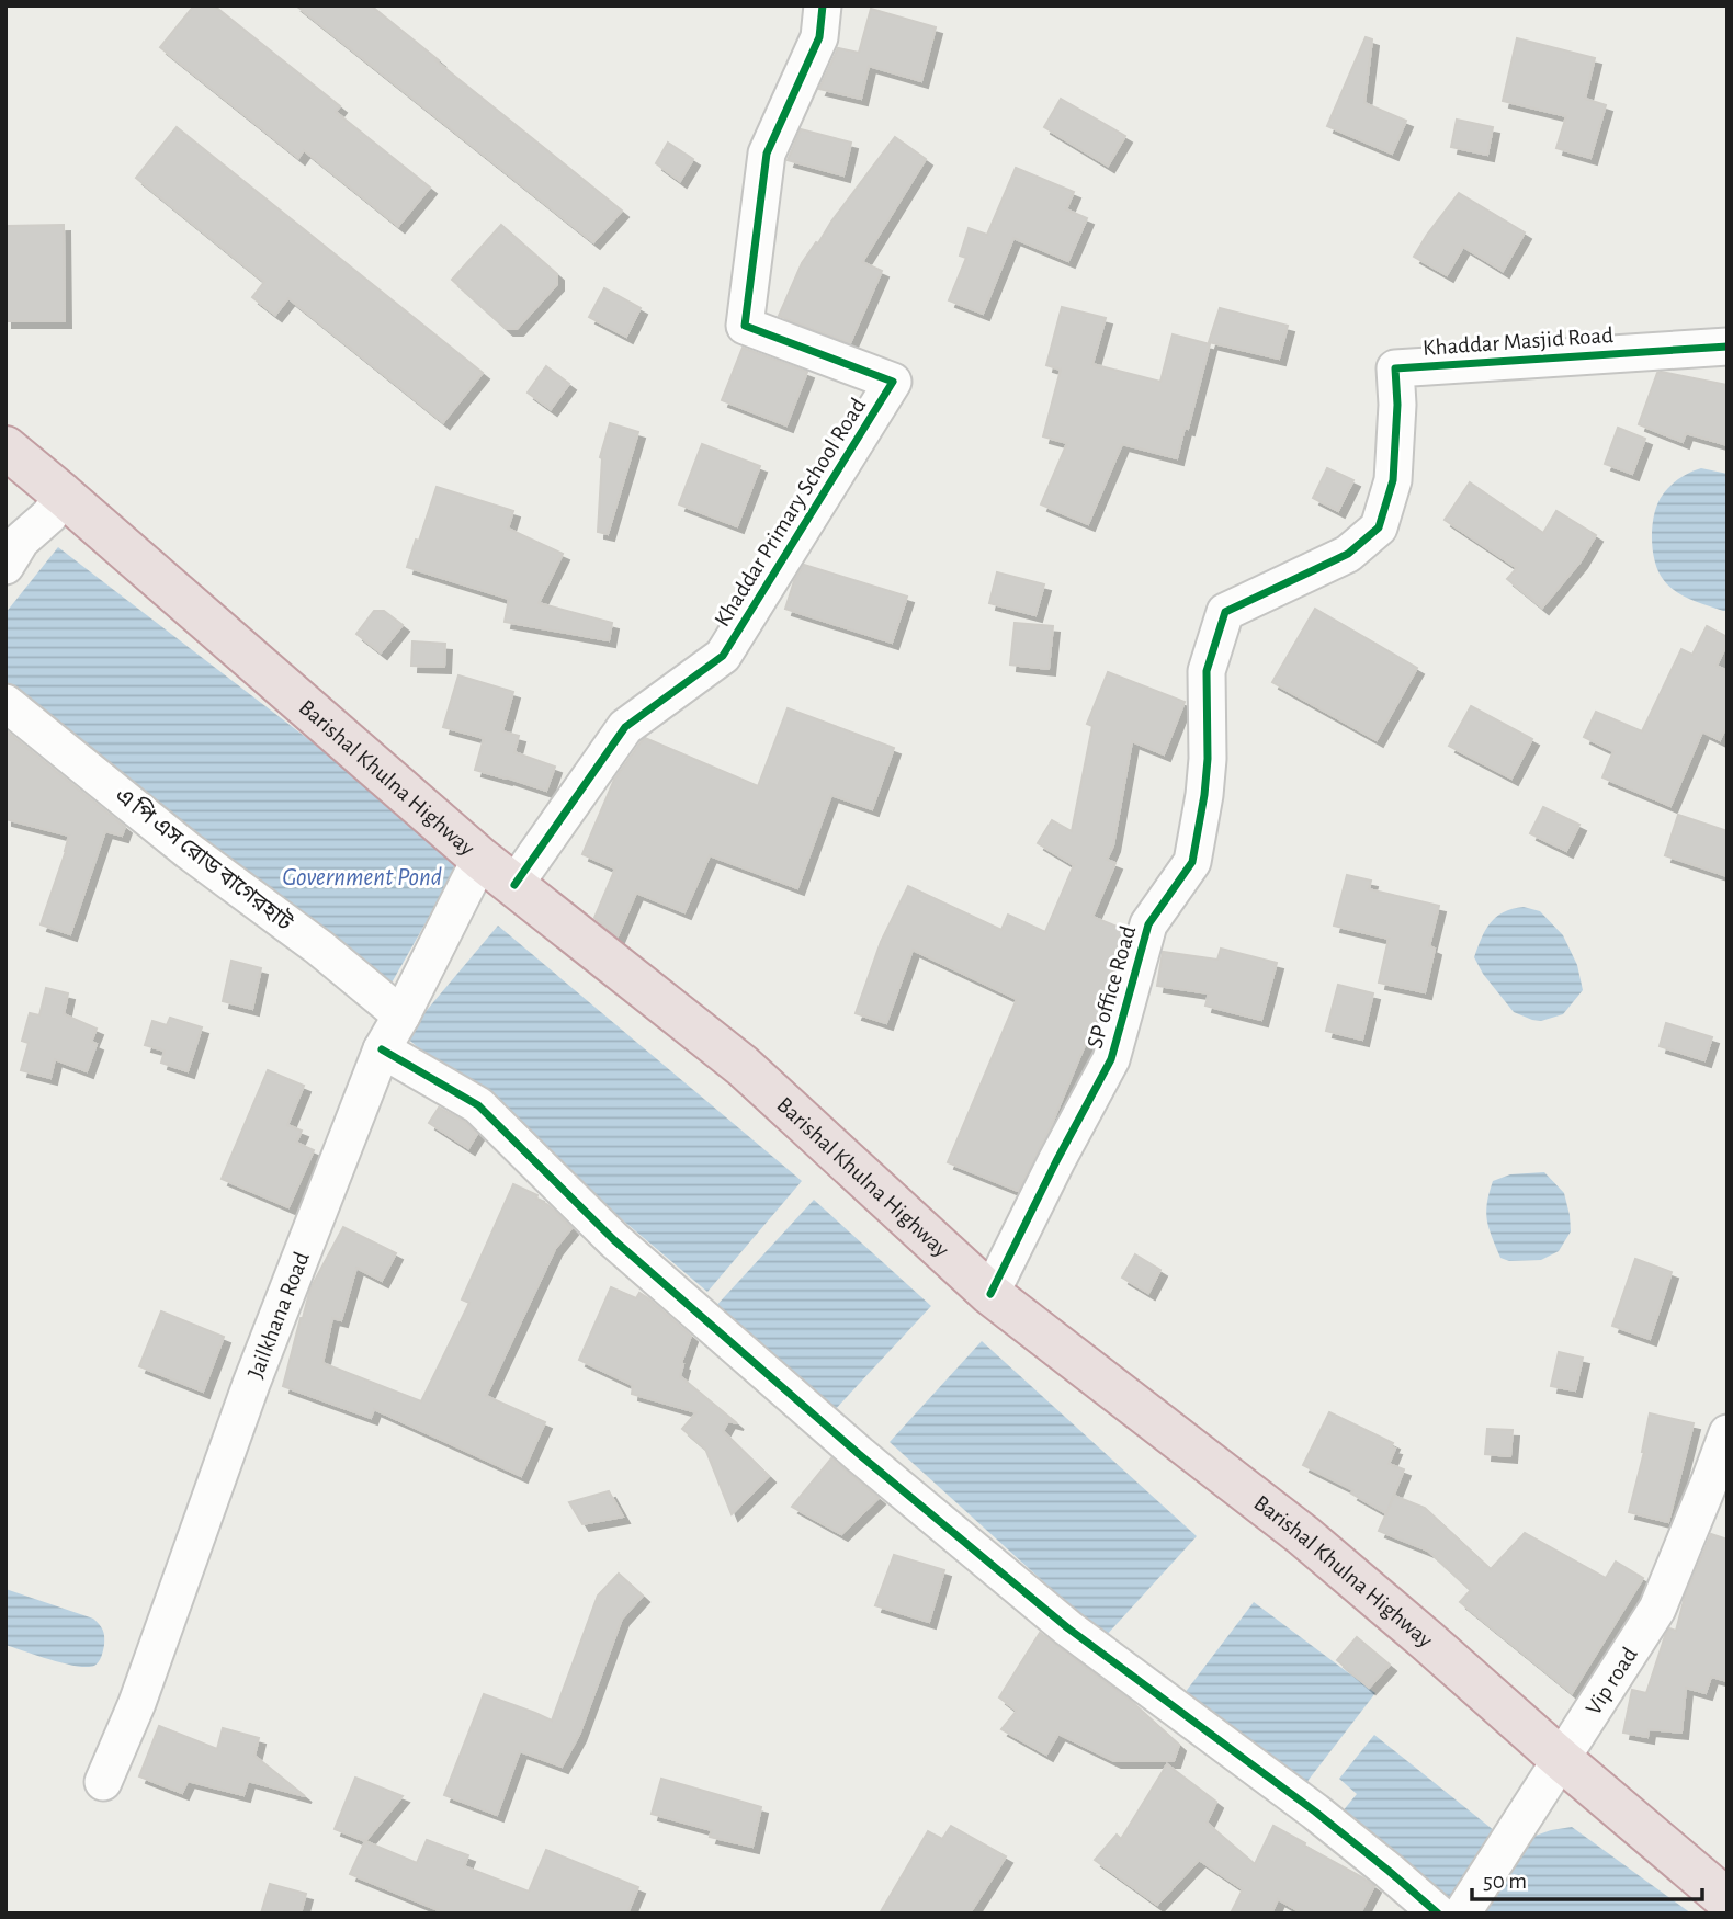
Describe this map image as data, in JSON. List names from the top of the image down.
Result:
{
  "streets": {
    "highway": ["Barishal Khulna Highway"],
    "street": [
      "Khaddar Masjid Road",
      "Khaddar Primary School Road",
      "এ পি এস রোড বাগেরহাট",
      "SP office Road",
      "Jailkhana Road",
      "Vip road"
    ]
  },
  "crossings": [
    ["Khaddar Masjid Road", "SP office Road"],
    ["Khaddar Primary School Road", "Barishal Khulna Highway"],
    ["Barishal Khulna Highway", "SP office Road"],
    ["Barishal Khulna Highway", "Jailkhana Road"],
    ["Barishal Khulna Highway", "Vip road"],
    ["এ পি এস রোড বাগেরহাট", "Jailkhana Road"]
  ],
  "water": ["Government Pond"],
  "scale_bar": "50 m"
}
